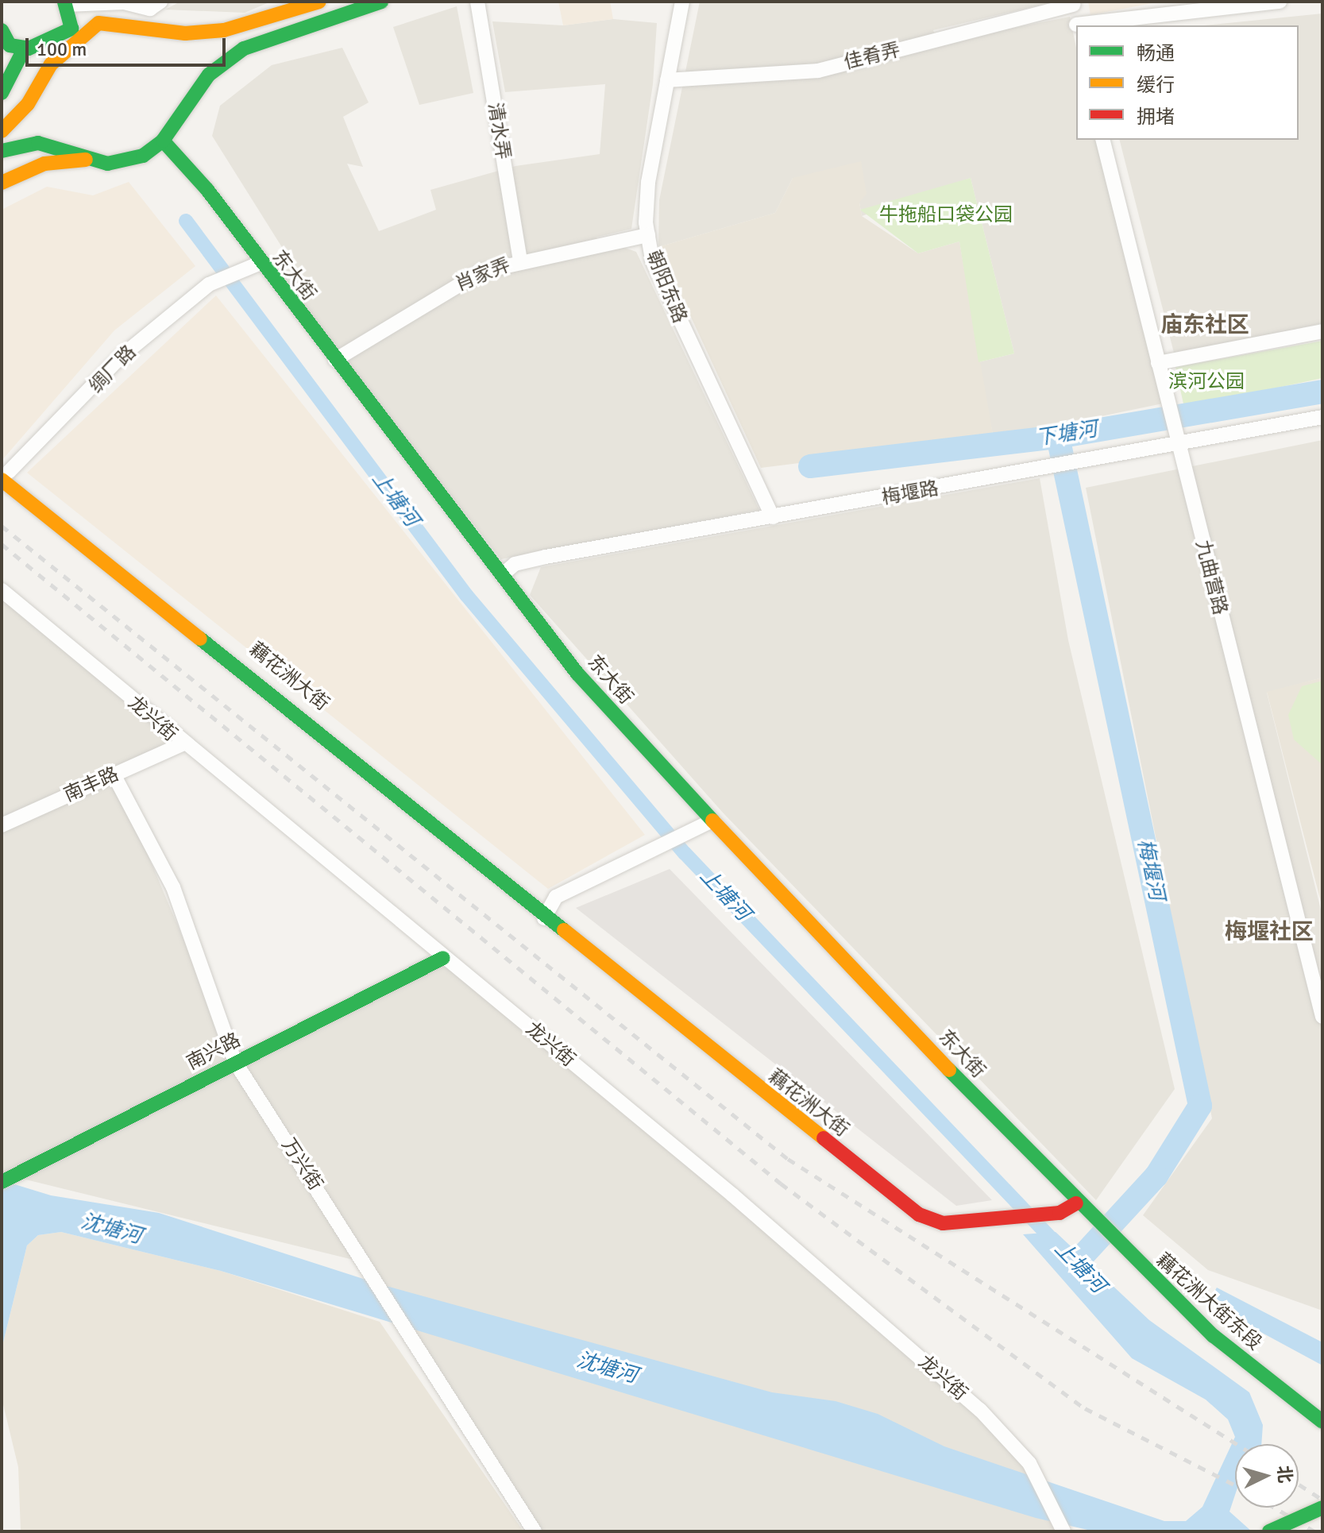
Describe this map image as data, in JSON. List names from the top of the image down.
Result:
{
  "streets": {
    "street": [
      "佳肴弄",
      "清水弄",
      "肖家弄",
      "东大街",
      "朝阳东路",
      "绸厂路",
      "梅堰路",
      "九曲营路",
      "藕花洲大街",
      "龙兴街",
      "南丰路",
      "南兴路",
      "万兴街",
      "藕花洲大街东段"
    ]
  },
  "crossings": [
    ["佳肴弄", "朝阳东路"],
    ["清水弄", "肖家弄"],
    ["肖家弄", "东大街"],
    ["肖家弄", "朝阳东路"],
    ["东大街", "绸厂路"],
    ["东大街", "梅堰路"],
    ["东大街", "藕花洲大街"],
    ["东大街", "藕花洲大街东段"],
    ["朝阳东路", "梅堰路"],
    ["绸厂路", "藕花洲大街"],
    ["梅堰路", "九曲营路"],
    ["藕花洲大街", "藕花洲大街东段"],
    ["龙兴街", "南丰路"],
    ["龙兴街", "南兴路"],
    ["南丰路", "万兴街"],
    ["南兴路", "万兴街"]
  ],
  "districts": ["庙东社区", "梅堰社区"],
  "water": [
    "下塘河",
    "上塘河",
    "梅堰河",
    "沈塘河"
  ],
  "parks": ["牛拖船口袋公园", "滨河公园"],
  "legend": ["畅通", "缓行", "拥堵"],
  "scale_bar": "100 m",
  "north": "right"
}
